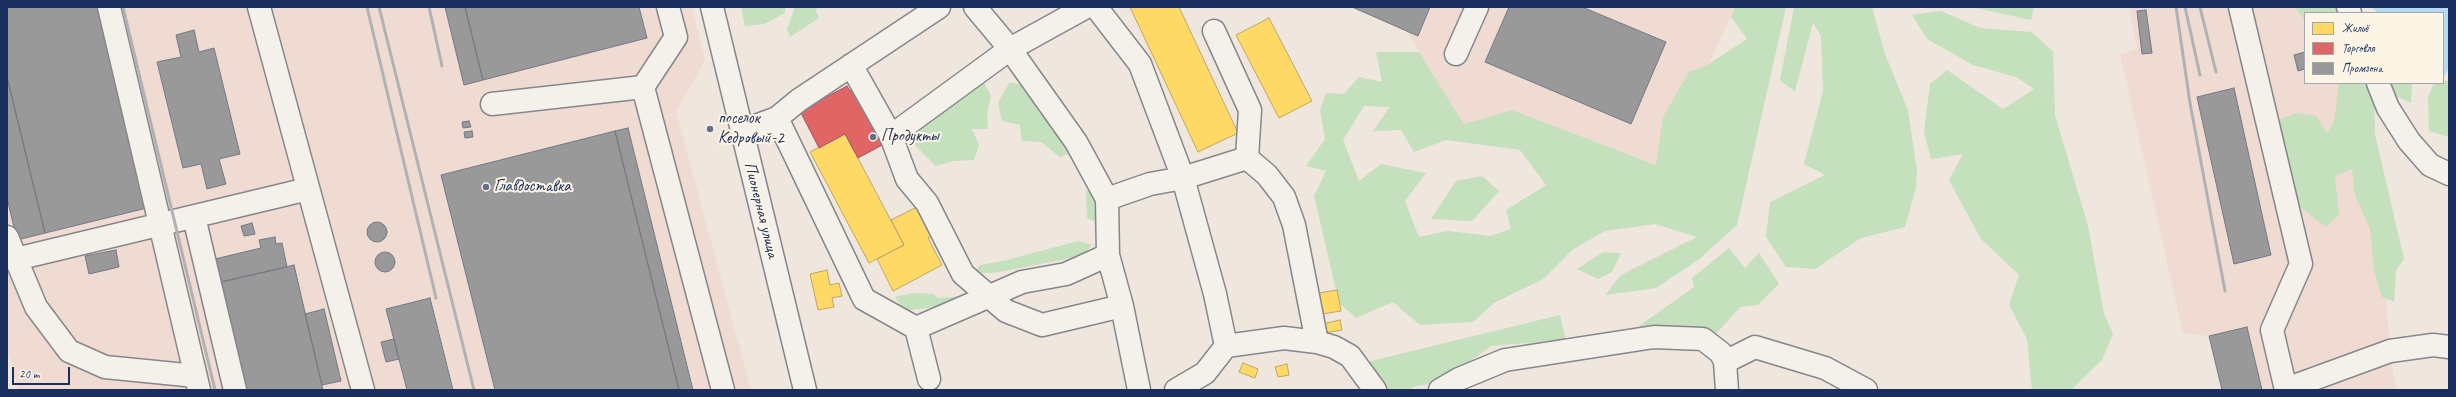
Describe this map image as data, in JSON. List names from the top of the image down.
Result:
{
  "streets": {
    "street": ["Пионерная улица"]
  },
  "places": ["поселок Кедровый-2", "Продукты", "Главдоставка"],
  "legend": ["Жильё", "Торговля", "Промзона"],
  "scale_bar": "20 m"
}
